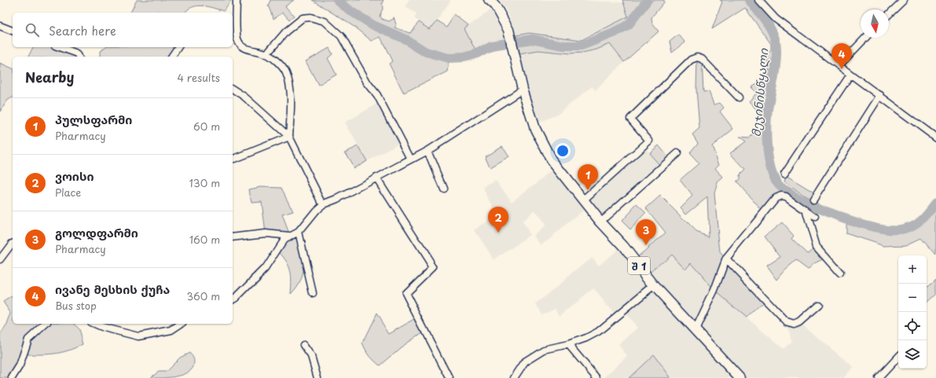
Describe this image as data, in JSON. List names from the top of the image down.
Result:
{
  "streets": {
    "highway": ["შ 1"]
  },
  "water": ["მეჯინისწყალი"],
  "north": "bottom",
  "page": {
    "search": "Search here",
    "pins": [
      "4",
      "1",
      "2",
      "3"
    ],
    "heading": ["Nearby", "4 results"],
    "list": [
      {
        "mark": "1",
        "name": "პულსფარმი",
        "note": "Pharmacy",
        "value": "60 m"
      },
      {
        "mark": "2",
        "name": "ვოისი",
        "note": "Place",
        "value": "130 m"
      },
      {
        "mark": "3",
        "name": "გოლდფარმი",
        "note": "Pharmacy",
        "value": "160 m"
      },
      {
        "mark": "4",
        "name": "ივანე მესხის ქუჩა",
        "note": "Bus stop",
        "value": "360 m"
      }
    ],
    "map_buttons": ["+", "−"]
  }
}
